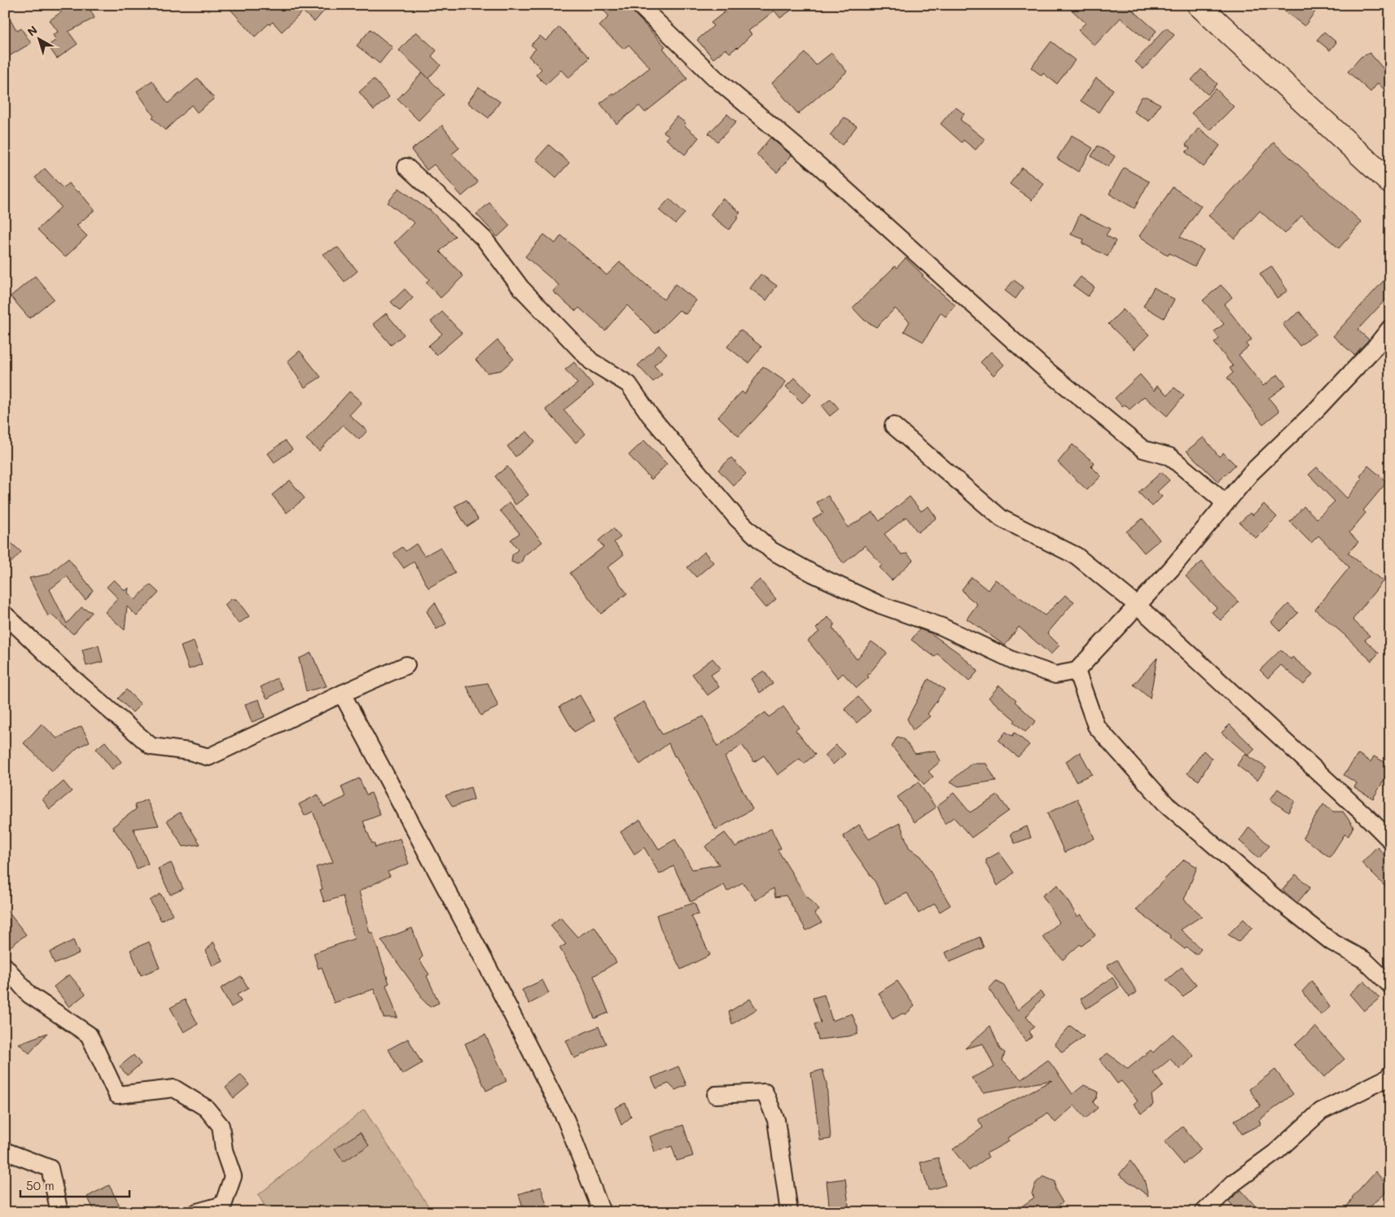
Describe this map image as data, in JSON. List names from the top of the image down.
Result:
{
  "scale_bar": "50 m",
  "north": "top left"
}
